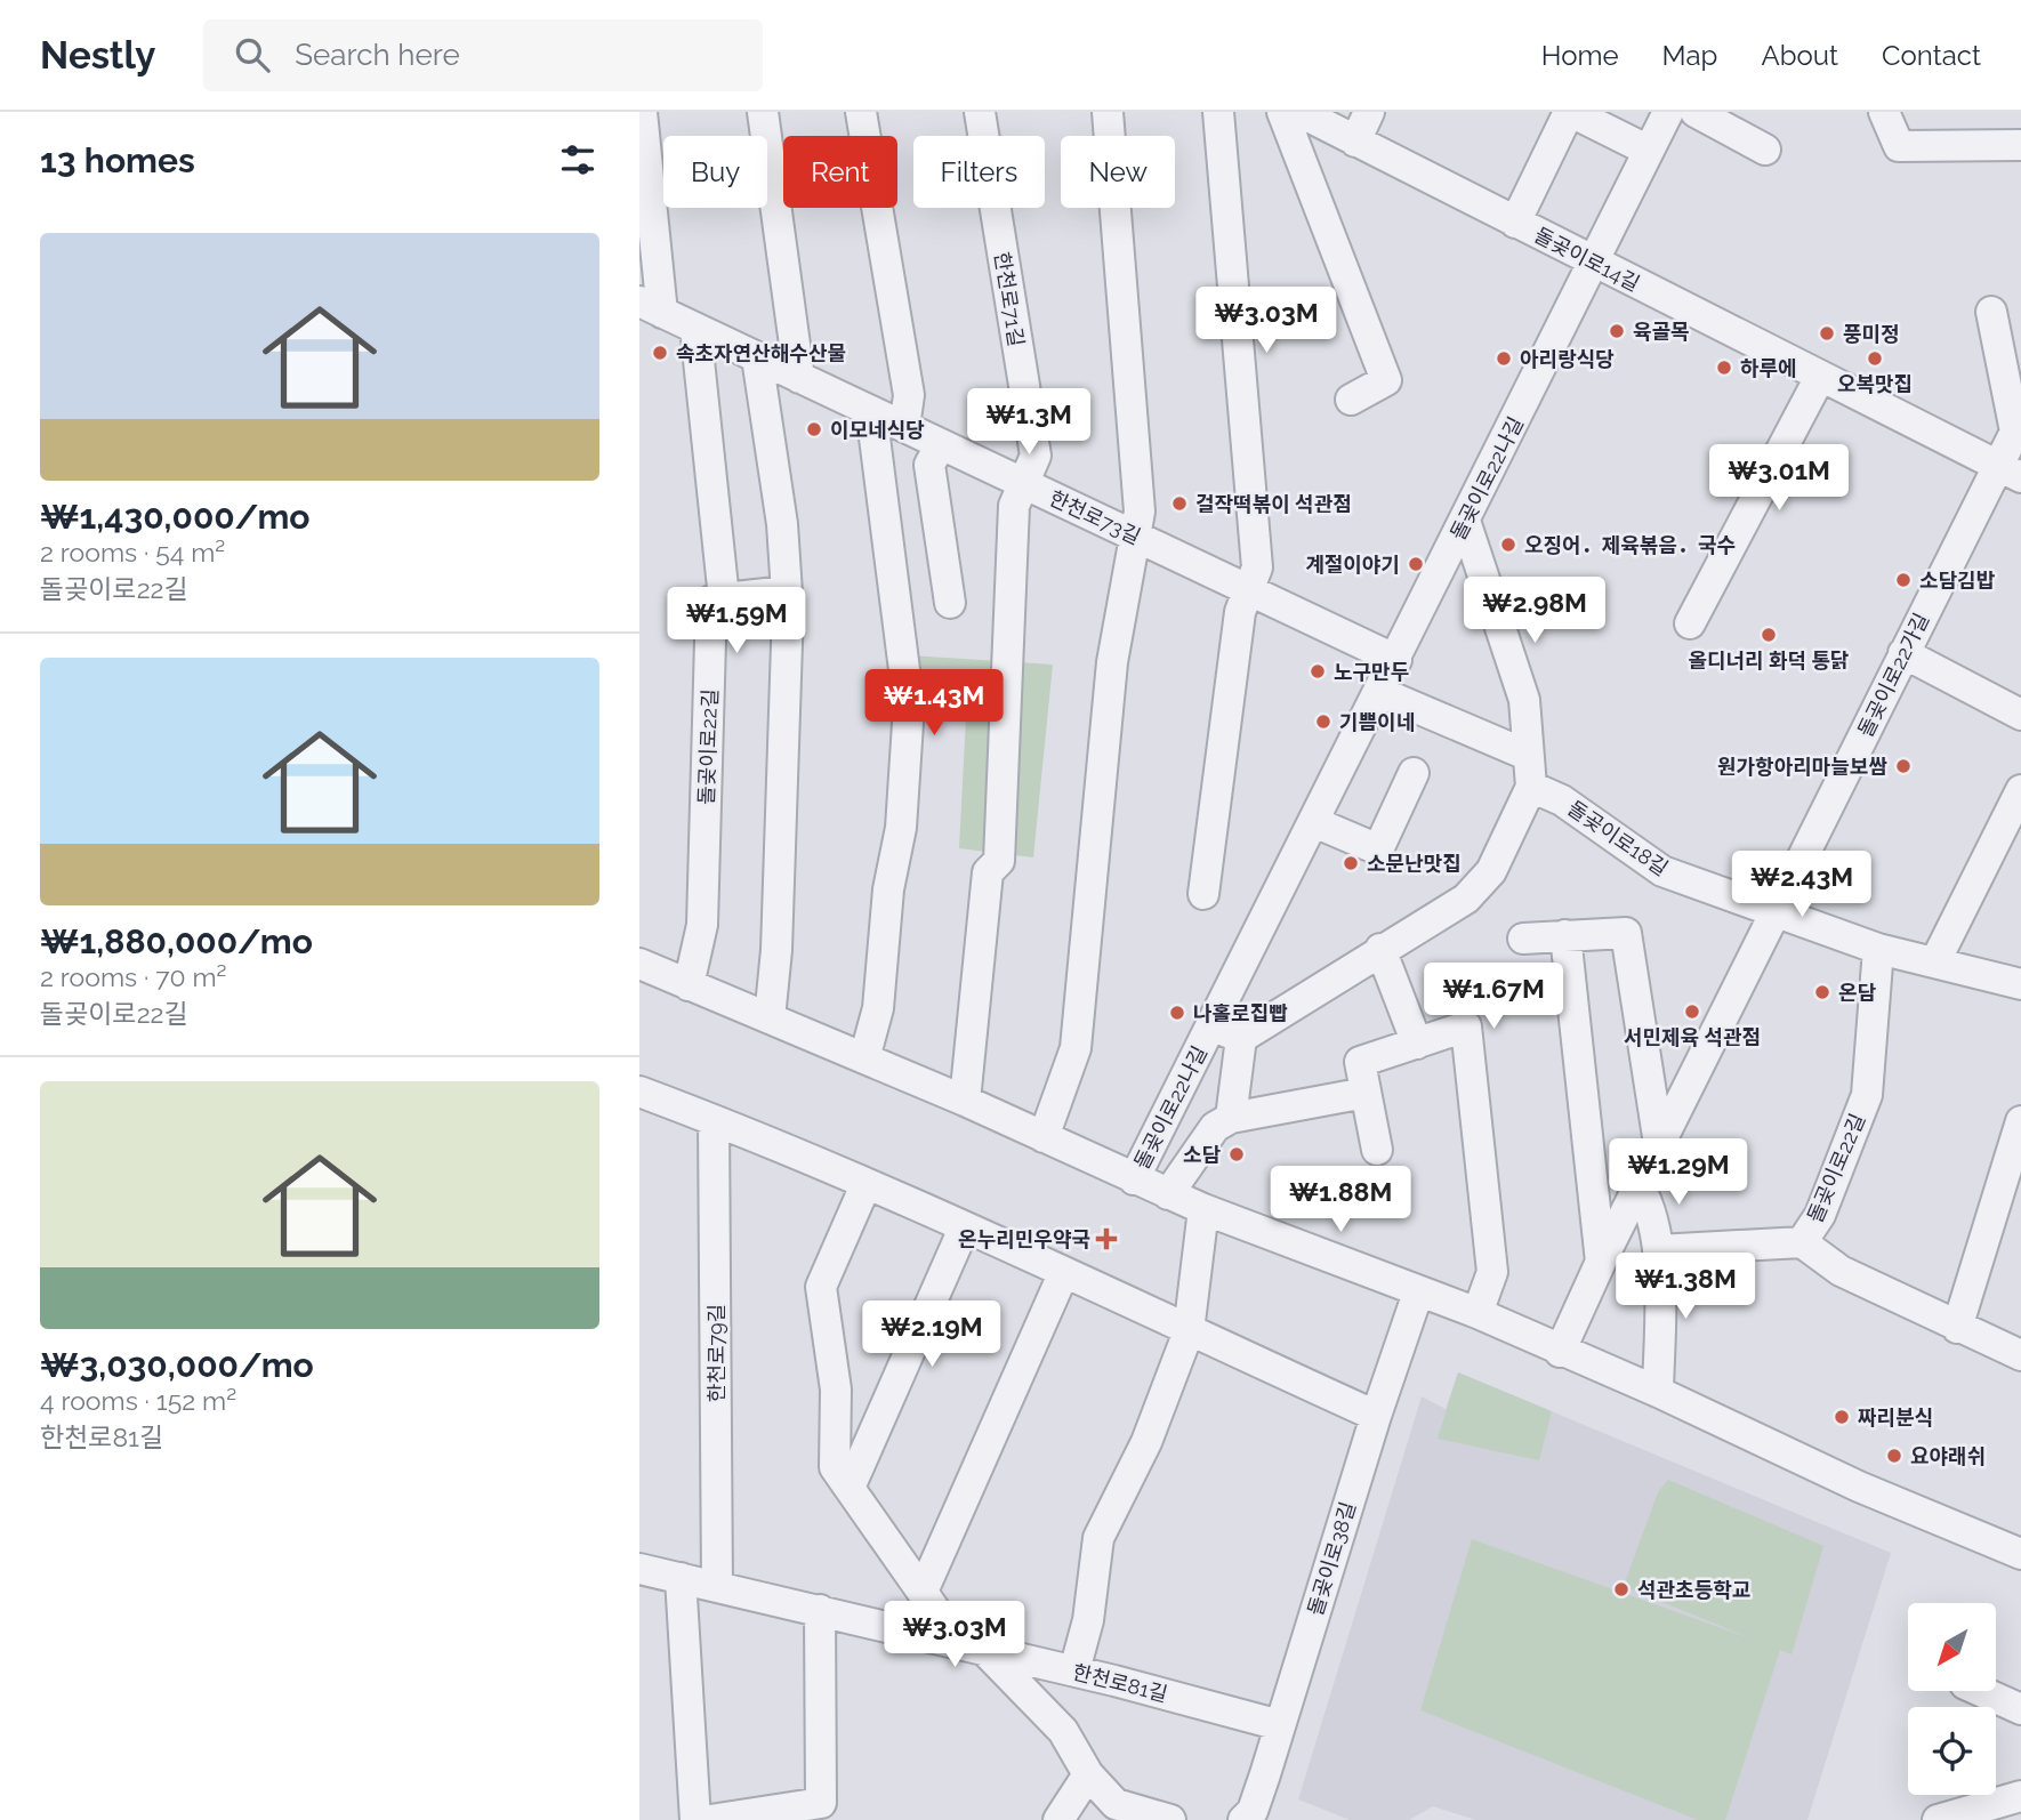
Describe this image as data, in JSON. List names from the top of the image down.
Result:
{
  "streets": {
    "street": [
      "돌곶이로14길",
      "한천로71길",
      "돌곶이로22나길",
      "한천로73길",
      "돌곶이로22가길",
      "돌곶이로22길",
      "돌곶이로18길",
      "한천로79길",
      "돌곶이로38길",
      "한천로81길"
    ]
  },
  "crossings": [
    ["돌곶이로14길", "돌곶이로22나길"],
    ["돌곶이로14길", "돌곶이로22가길"],
    ["한천로71길", "한천로73길"],
    ["돌곶이로22나길", "한천로73길"],
    ["돌곶이로22가길", "돌곶이로18길"],
    ["돌곶이로22길", "돌곶이로18길"],
    ["한천로79길", "한천로81길"],
    ["돌곶이로38길", "한천로81길"]
  ],
  "places": {
    "other": [
      "육골목",
      "풍미정",
      "속초자연산해수산물",
      "아리랑식당",
      "오복맛집",
      "하루에",
      "이모네식당",
      "걸작떡볶이 석관점",
      "오징어．제육볶음．국수",
      "계절이야기",
      "소담김밥",
      "올디너리 화덕 통닭",
      "노구만두",
      "기쁨이네",
      "원가항아리마늘보쌈",
      "소문난맛집",
      "온담",
      "서민제육 석관점",
      "나홀로집빱",
      "소담",
      "짜리분식",
      "요야래쉬",
      "석관초등학교"
    ],
    "health": ["온누리민우약국"]
  },
  "north": "bottom left",
  "page": {
    "header": "Nestly",
    "search": "Search here",
    "nav": [
      "Home",
      "Map",
      "About",
      "Contact"
    ],
    "heading": "13 homes",
    "chip": [
      "Buy",
      "Rent",
      "Filters",
      "New"
    ],
    "list": [
      {
        "name": "₩1,430,000/mo",
        "note": "2 rooms · 54 m² · 돌곶이로22길"
      },
      {
        "name": "₩1,880,000/mo",
        "note": "2 rooms · 70 m² · 돌곶이로22길"
      },
      {
        "name": "₩3,030,000/mo",
        "note": "4 rooms · 152 m² · 한천로81길"
      }
    ],
    "price": [
      "₩3.03M",
      "₩1.3M",
      "₩3.01M",
      "₩2.98M",
      "₩1.59M",
      "₩1.43M",
      "₩2.43M",
      "₩1.67M",
      "₩1.29M",
      "₩1.88M",
      "₩1.38M",
      "₩2.19M",
      "₩3.03M"
    ]
  }
}
